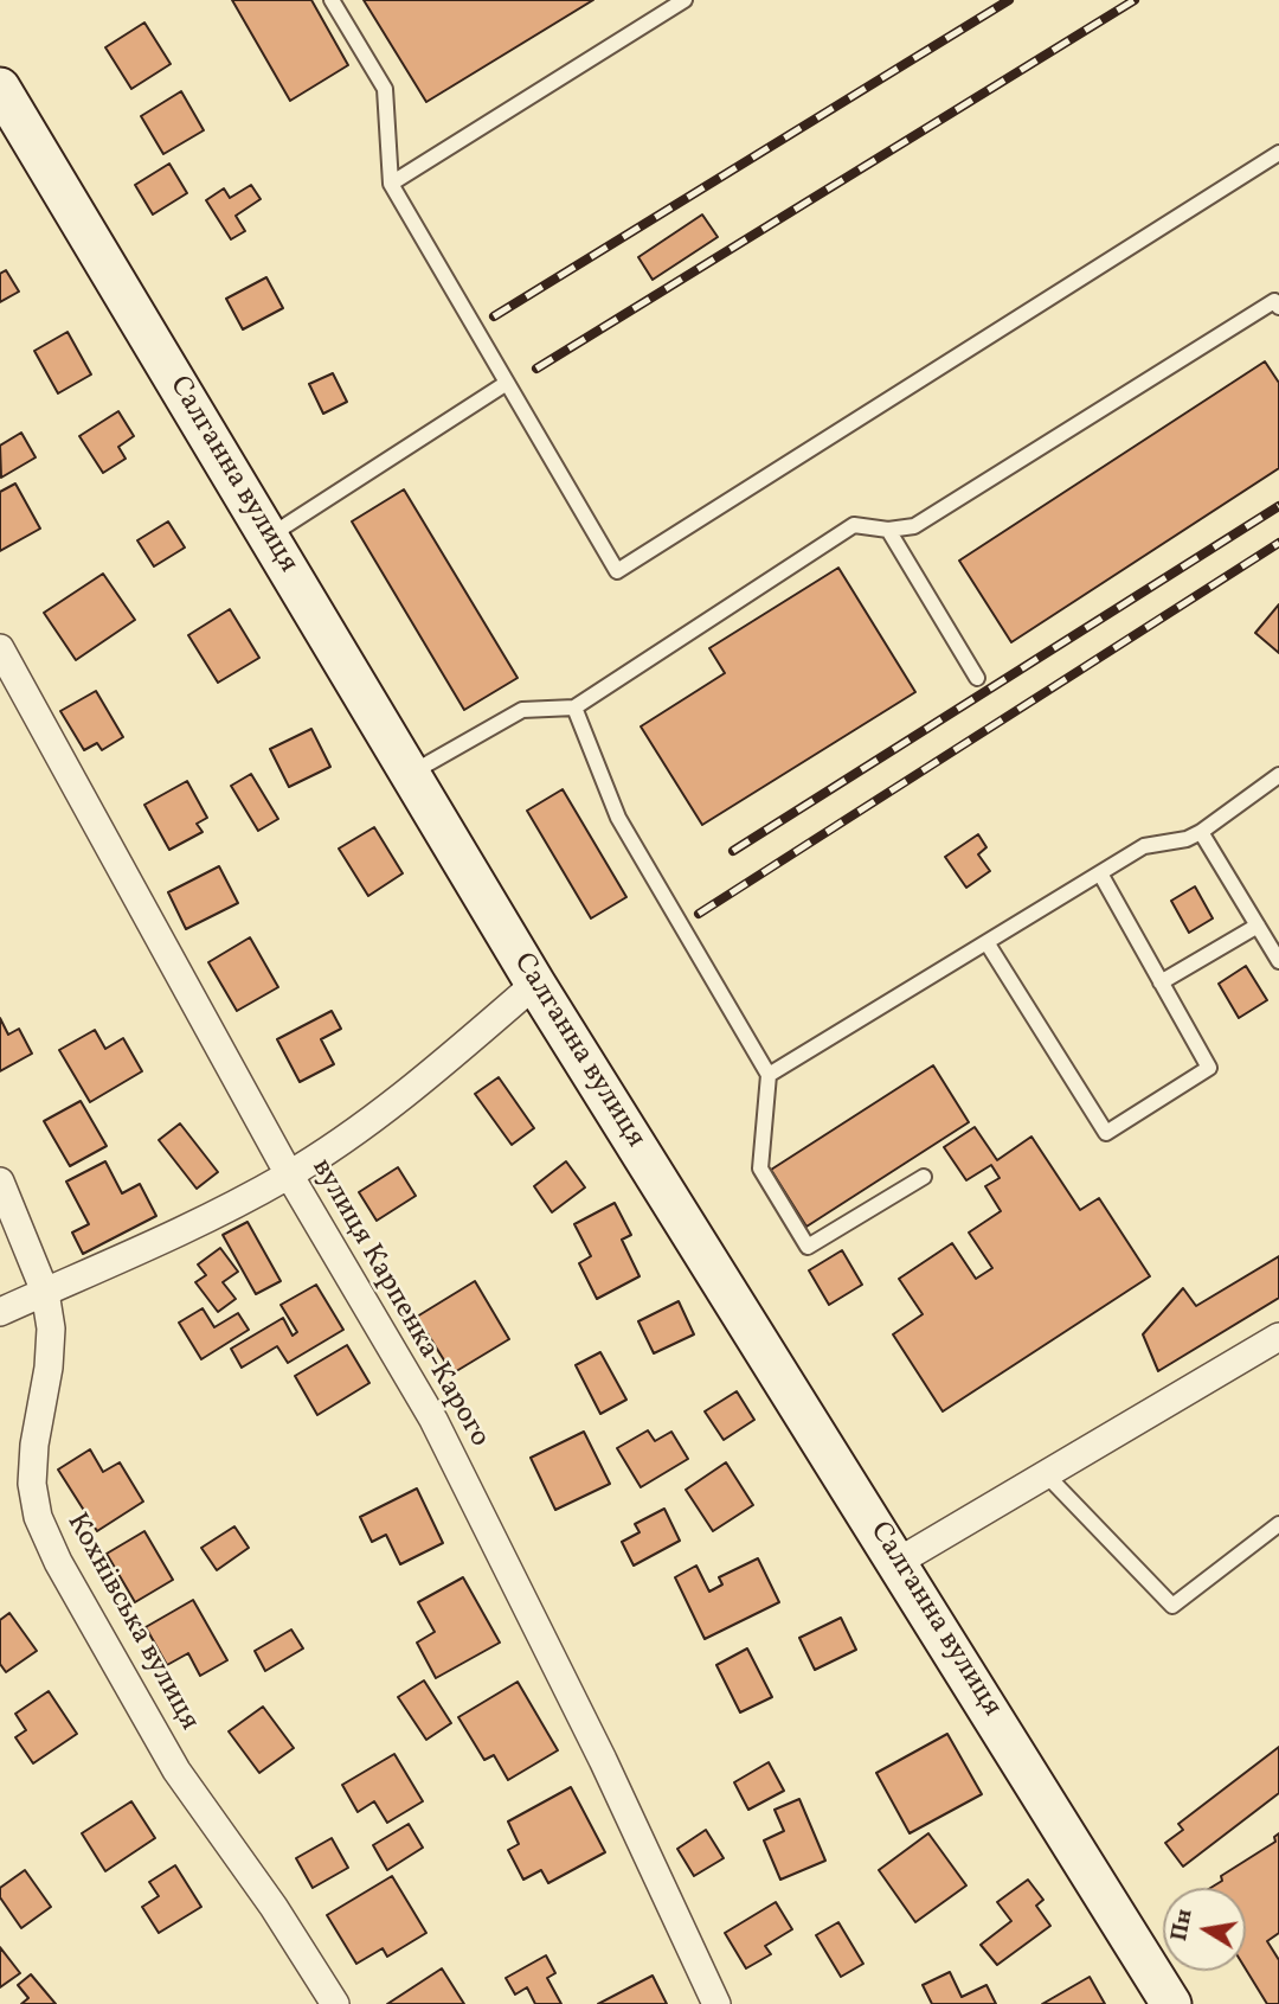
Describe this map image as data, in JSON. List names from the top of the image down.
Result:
{
  "streets": {
    "street": ["Салганна вулиця", "вулиця Карпенка-Карого", "Кохнівська вулиця"]
  },
  "north": "left"
}
